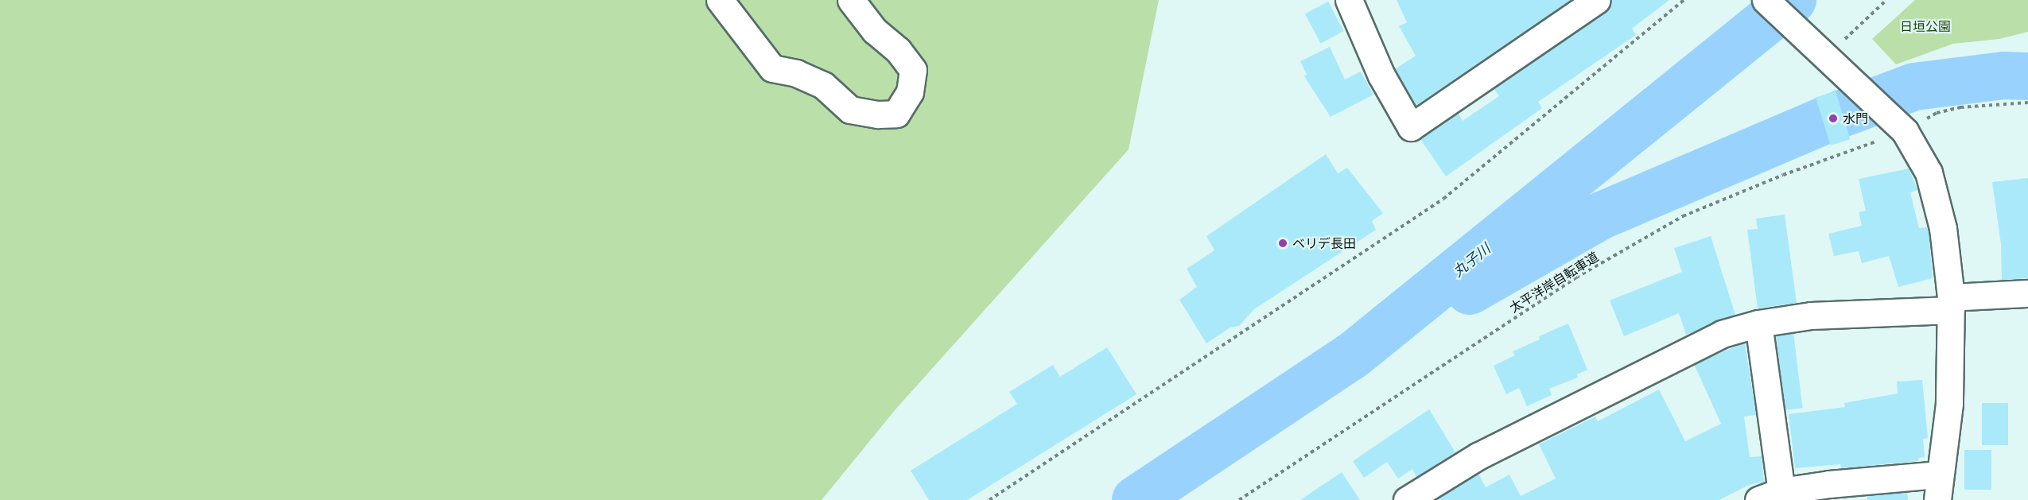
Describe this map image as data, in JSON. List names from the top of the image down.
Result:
{
  "streets": {
    "path": ["太平洋岸自転車道"]
  },
  "water": ["丸子川"],
  "parks": ["日垣公園"],
  "places": ["水門", "ベリデ長田"]
}
